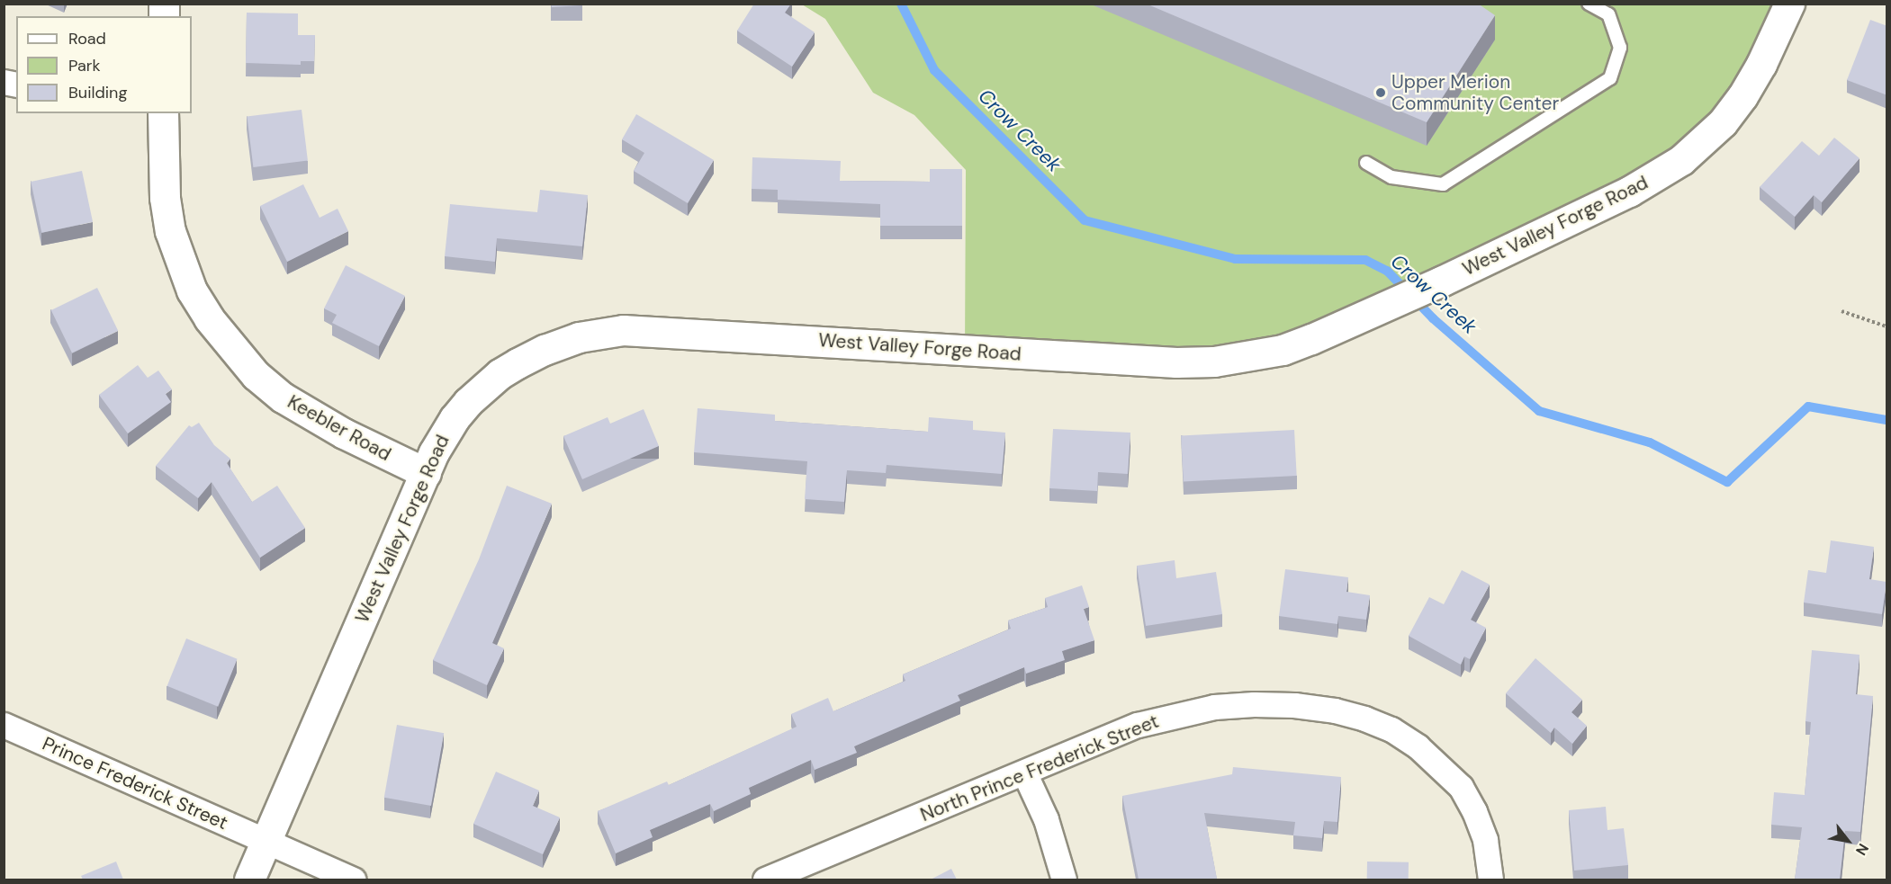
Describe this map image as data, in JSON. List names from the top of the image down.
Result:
{
  "streets": {
    "main road": ["West Valley Forge Road", "Keebler Road"],
    "street": ["North Prince Frederick Street", "Prince Frederick Street"]
  },
  "crossings": [
    ["West Valley Forge Road", "Keebler Road"],
    ["West Valley Forge Road", "Prince Frederick Street"]
  ],
  "water": ["Crow Creek"],
  "places": ["Upper Merion Community Center"],
  "legend": ["Road", "Park", "Building"],
  "north": "bottom right"
}
